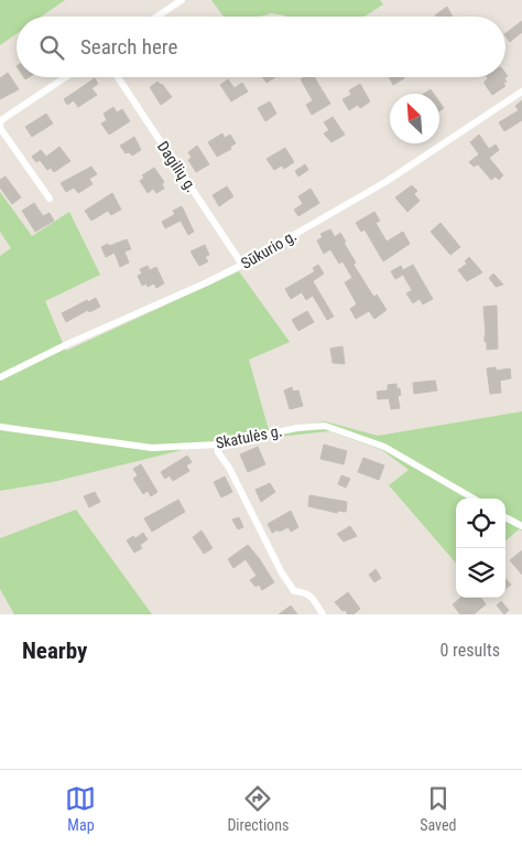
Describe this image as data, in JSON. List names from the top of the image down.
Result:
{
  "streets": {
    "street": ["Dagilių g.", "Sūkurio g.", "Skatulės g."]
  },
  "crossings": [
    ["Dagilių g.", "Sūkurio g."]
  ],
  "north": "top left",
  "page": {
    "search": "Search here",
    "heading": ["Nearby", "0 results"],
    "nav": ["Map", "Directions", "Saved"]
  }
}
